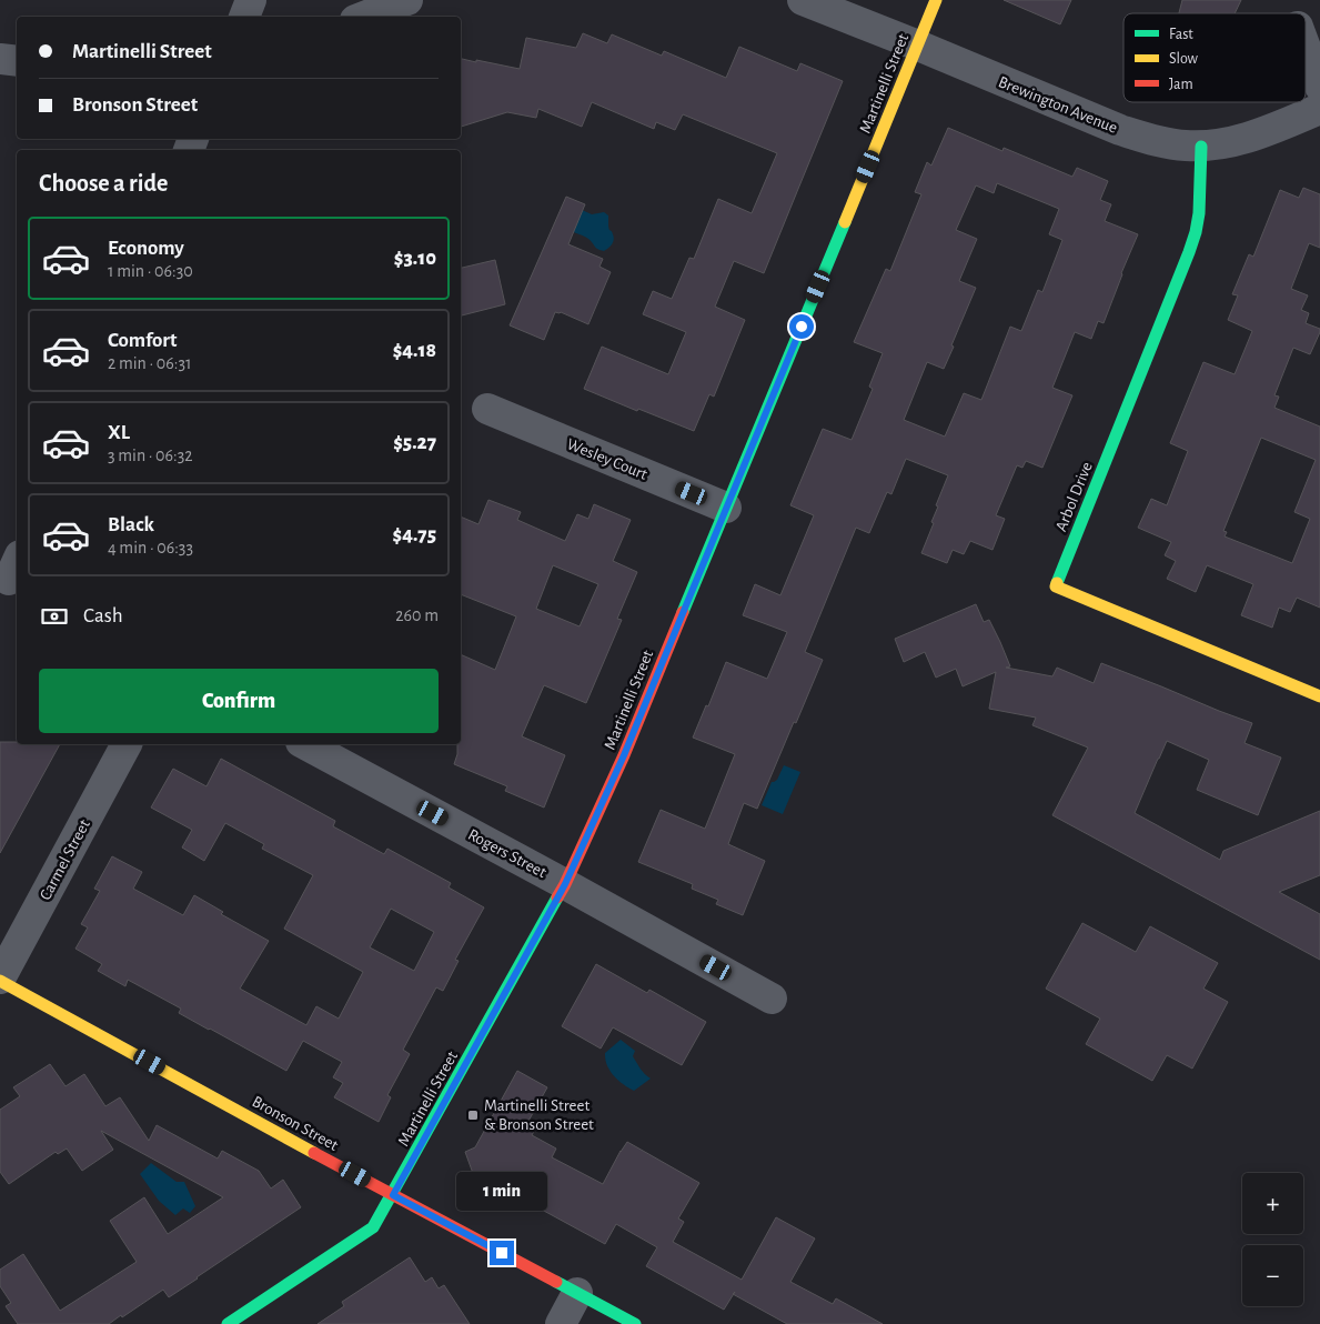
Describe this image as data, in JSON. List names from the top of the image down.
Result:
{
  "streets": {
    "street": [
      "Martinelli Street",
      "Brewington Avenue",
      "Wesley Court",
      "Arbol Drive",
      "Rogers Street",
      "Carmel Street",
      "Bronson Street"
    ]
  },
  "crossings": [
    ["Martinelli Street", "Brewington Avenue"],
    ["Martinelli Street", "Wesley Court"],
    ["Martinelli Street", "Rogers Street"],
    ["Martinelli Street", "Bronson Street"],
    ["Brewington Avenue", "Arbol Drive"],
    ["Carmel Street", "Bronson Street"]
  ],
  "places": {
    "transit": ["Martinelli Street & Bronson Street"]
  },
  "legend": ["Fast", "Slow", "Jam"],
  "page": {
    "banner": ["Martinelli Street", "Bronson Street"],
    "heading": "Choose a ride",
    "list": [
      {
        "name": "Economy",
        "note": "1 min · 06:30",
        "value": "$3.10"
      },
      {
        "name": "Comfort",
        "note": "2 min · 06:31",
        "value": "$4.18"
      },
      {
        "name": "XL",
        "note": "3 min · 06:32",
        "value": "$5.27"
      },
      {
        "name": "Black",
        "note": "4 min · 06:33",
        "value": "$4.75"
      }
    ],
    "pay": ["Cash", "260 m"],
    "buttons": "Confirm",
    "bubble": "1 min",
    "map_buttons": ["+", "−"]
  }
}
